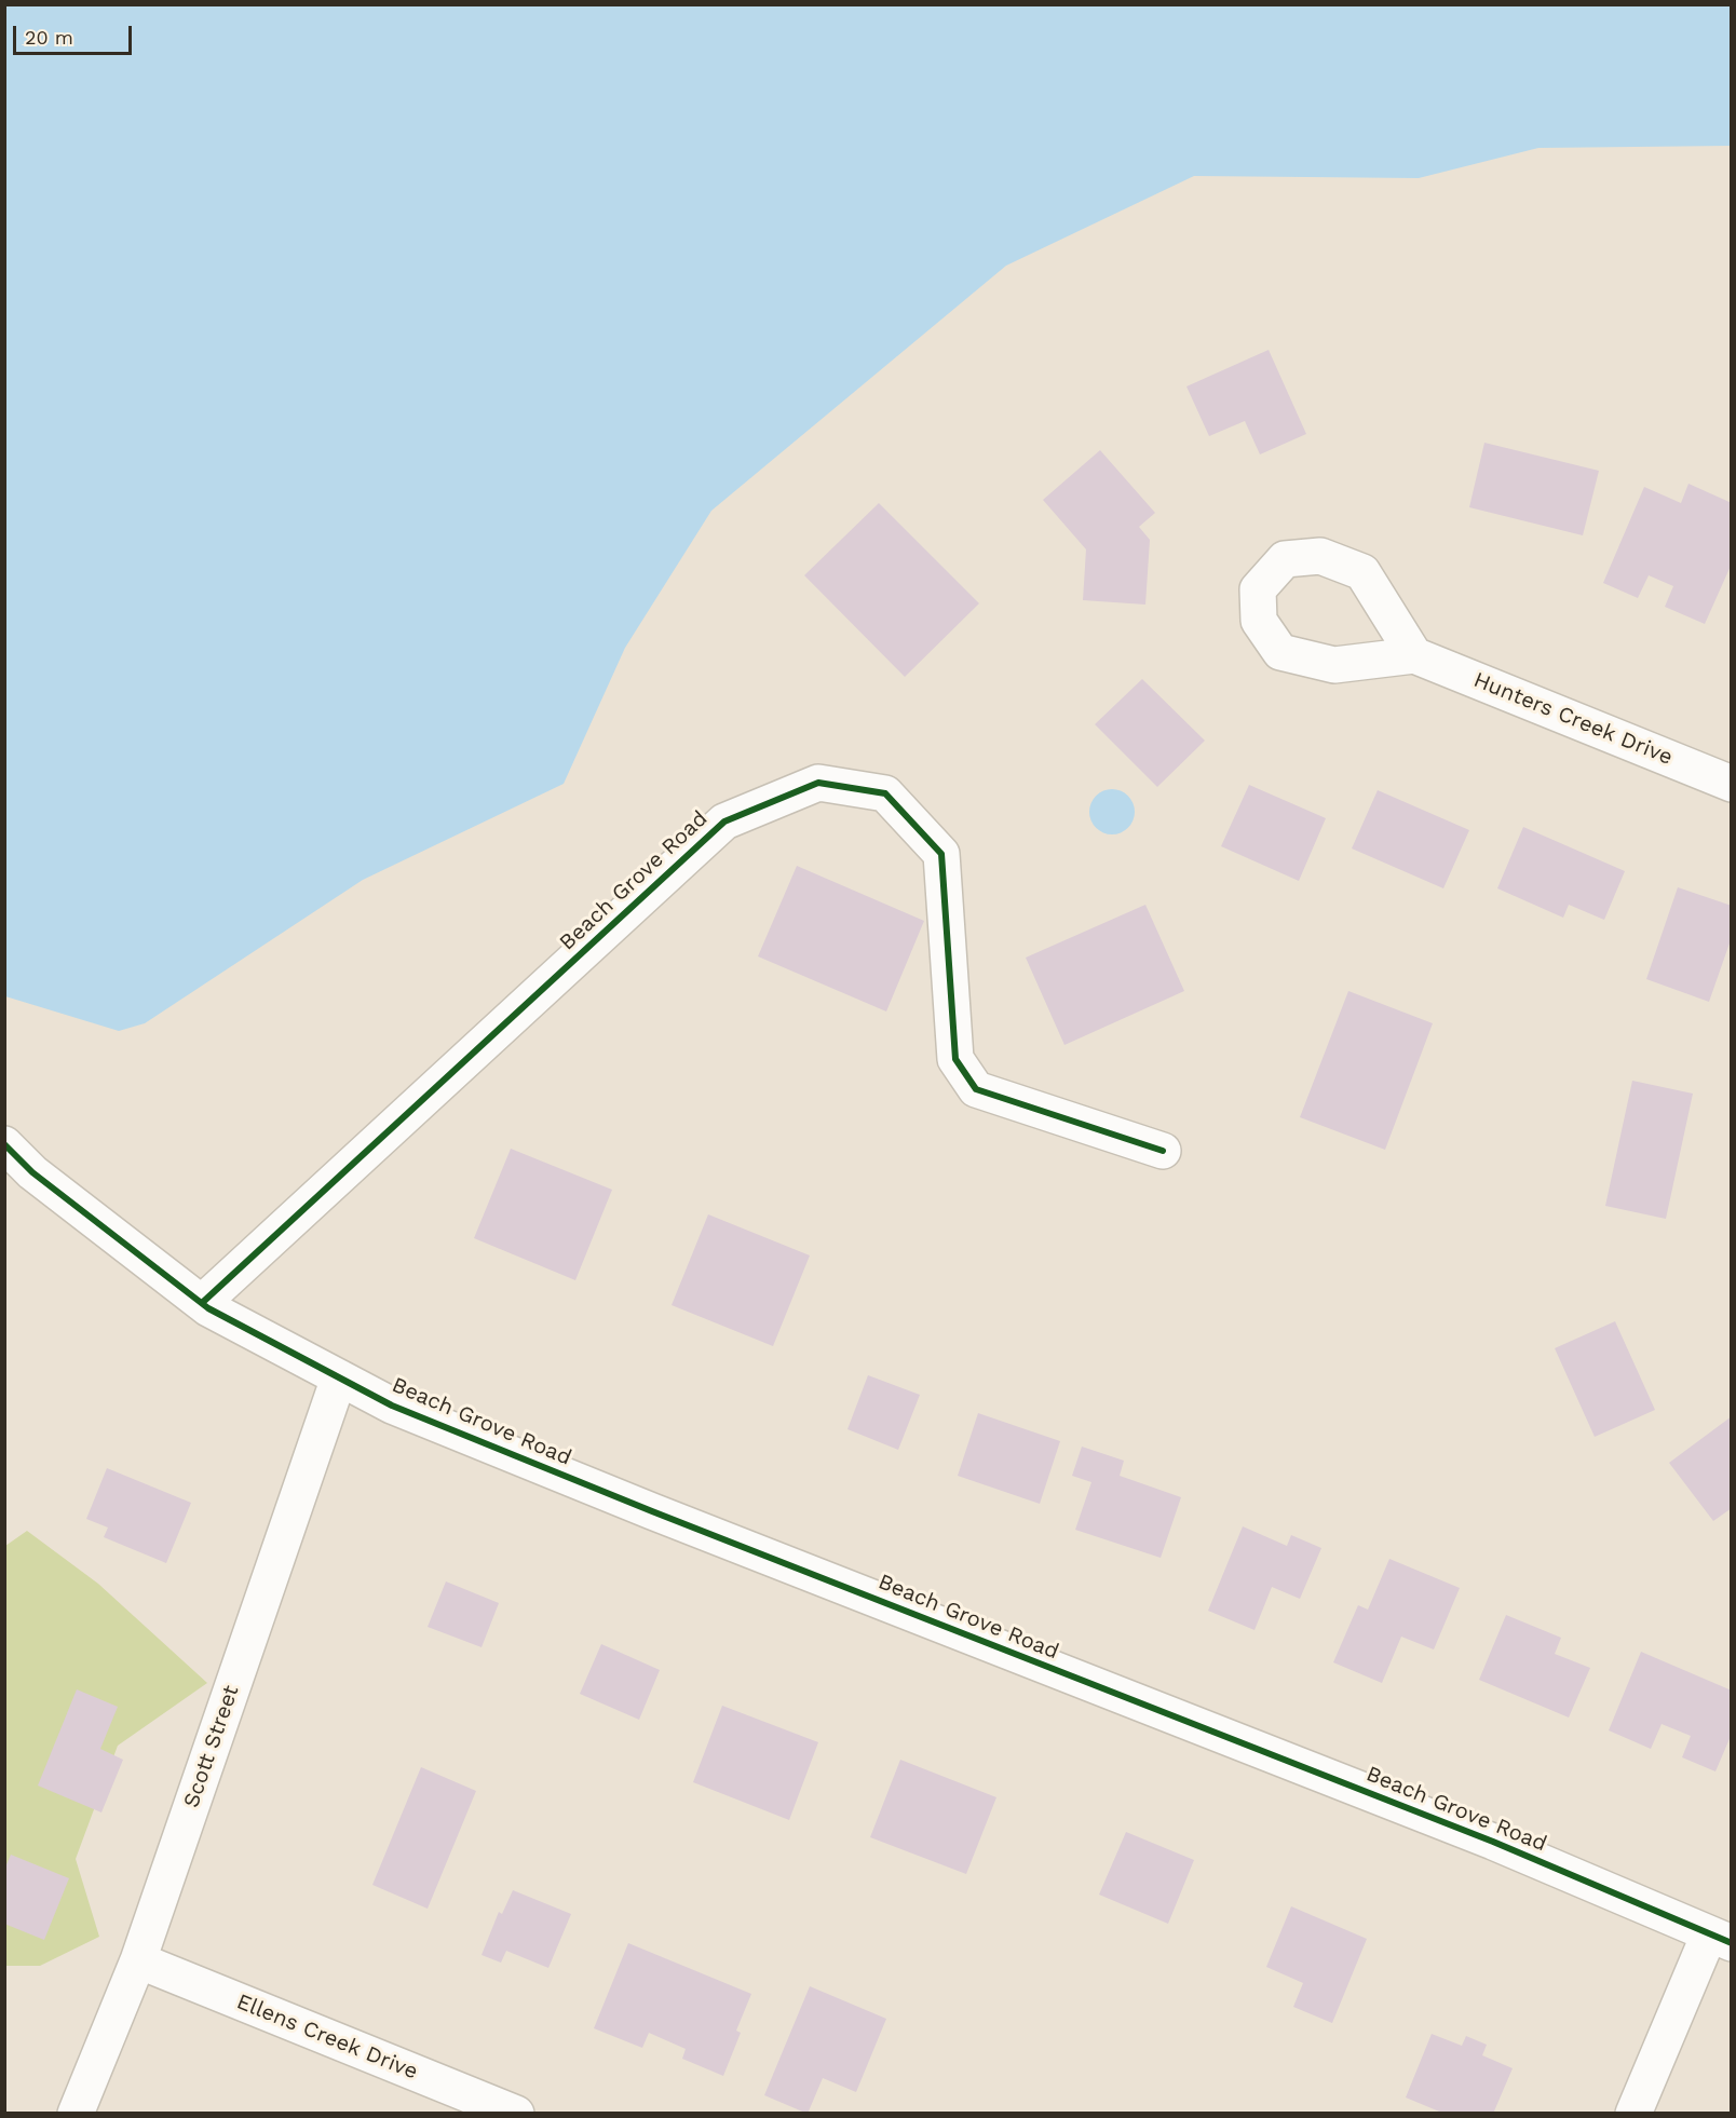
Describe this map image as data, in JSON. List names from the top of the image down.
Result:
{
  "streets": {
    "street": [
      "Hunters Creek Drive",
      "Beach Grove Road",
      "Scott Street",
      "Ellens Creek Drive"
    ]
  },
  "crossings": [
    ["Beach Grove Road", "Scott Street"],
    ["Scott Street", "Ellens Creek Drive"]
  ],
  "scale_bar": "20 m"
}
